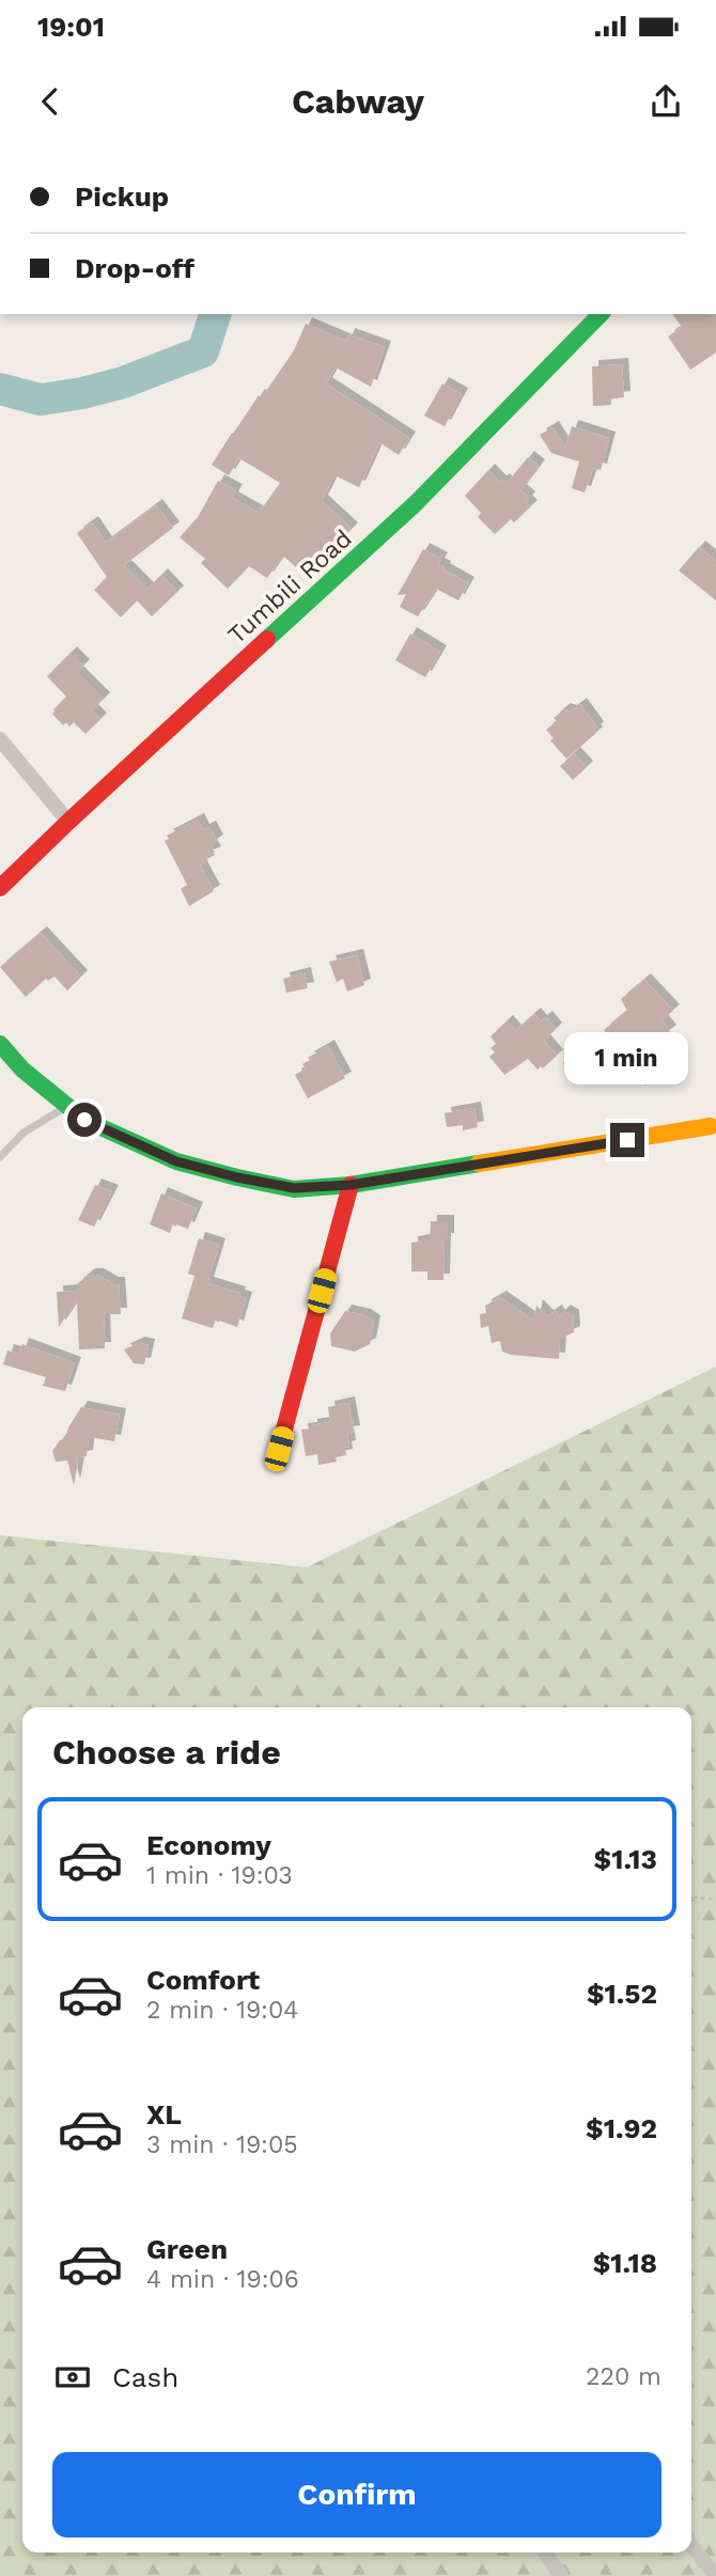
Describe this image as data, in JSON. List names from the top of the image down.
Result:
{
  "streets": {
    "street": ["Tumbili Road"]
  },
  "page": {
    "status": "19:01",
    "header": "Cabway",
    "banner": ["Pickup", "Drop-off"],
    "bubble": "1 min",
    "heading": "Choose a ride",
    "list": [
      {
        "name": "Economy",
        "note": "1 min · 19:03",
        "value": "$1.13"
      },
      {
        "name": "Comfort",
        "note": "2 min · 19:04",
        "value": "$1.52"
      },
      {
        "name": "XL",
        "note": "3 min · 19:05",
        "value": "$1.92"
      },
      {
        "name": "Green",
        "note": "4 min · 19:06",
        "value": "$1.18"
      }
    ],
    "pay": ["Cash", "220 m"],
    "buttons": "Confirm"
  }
}
